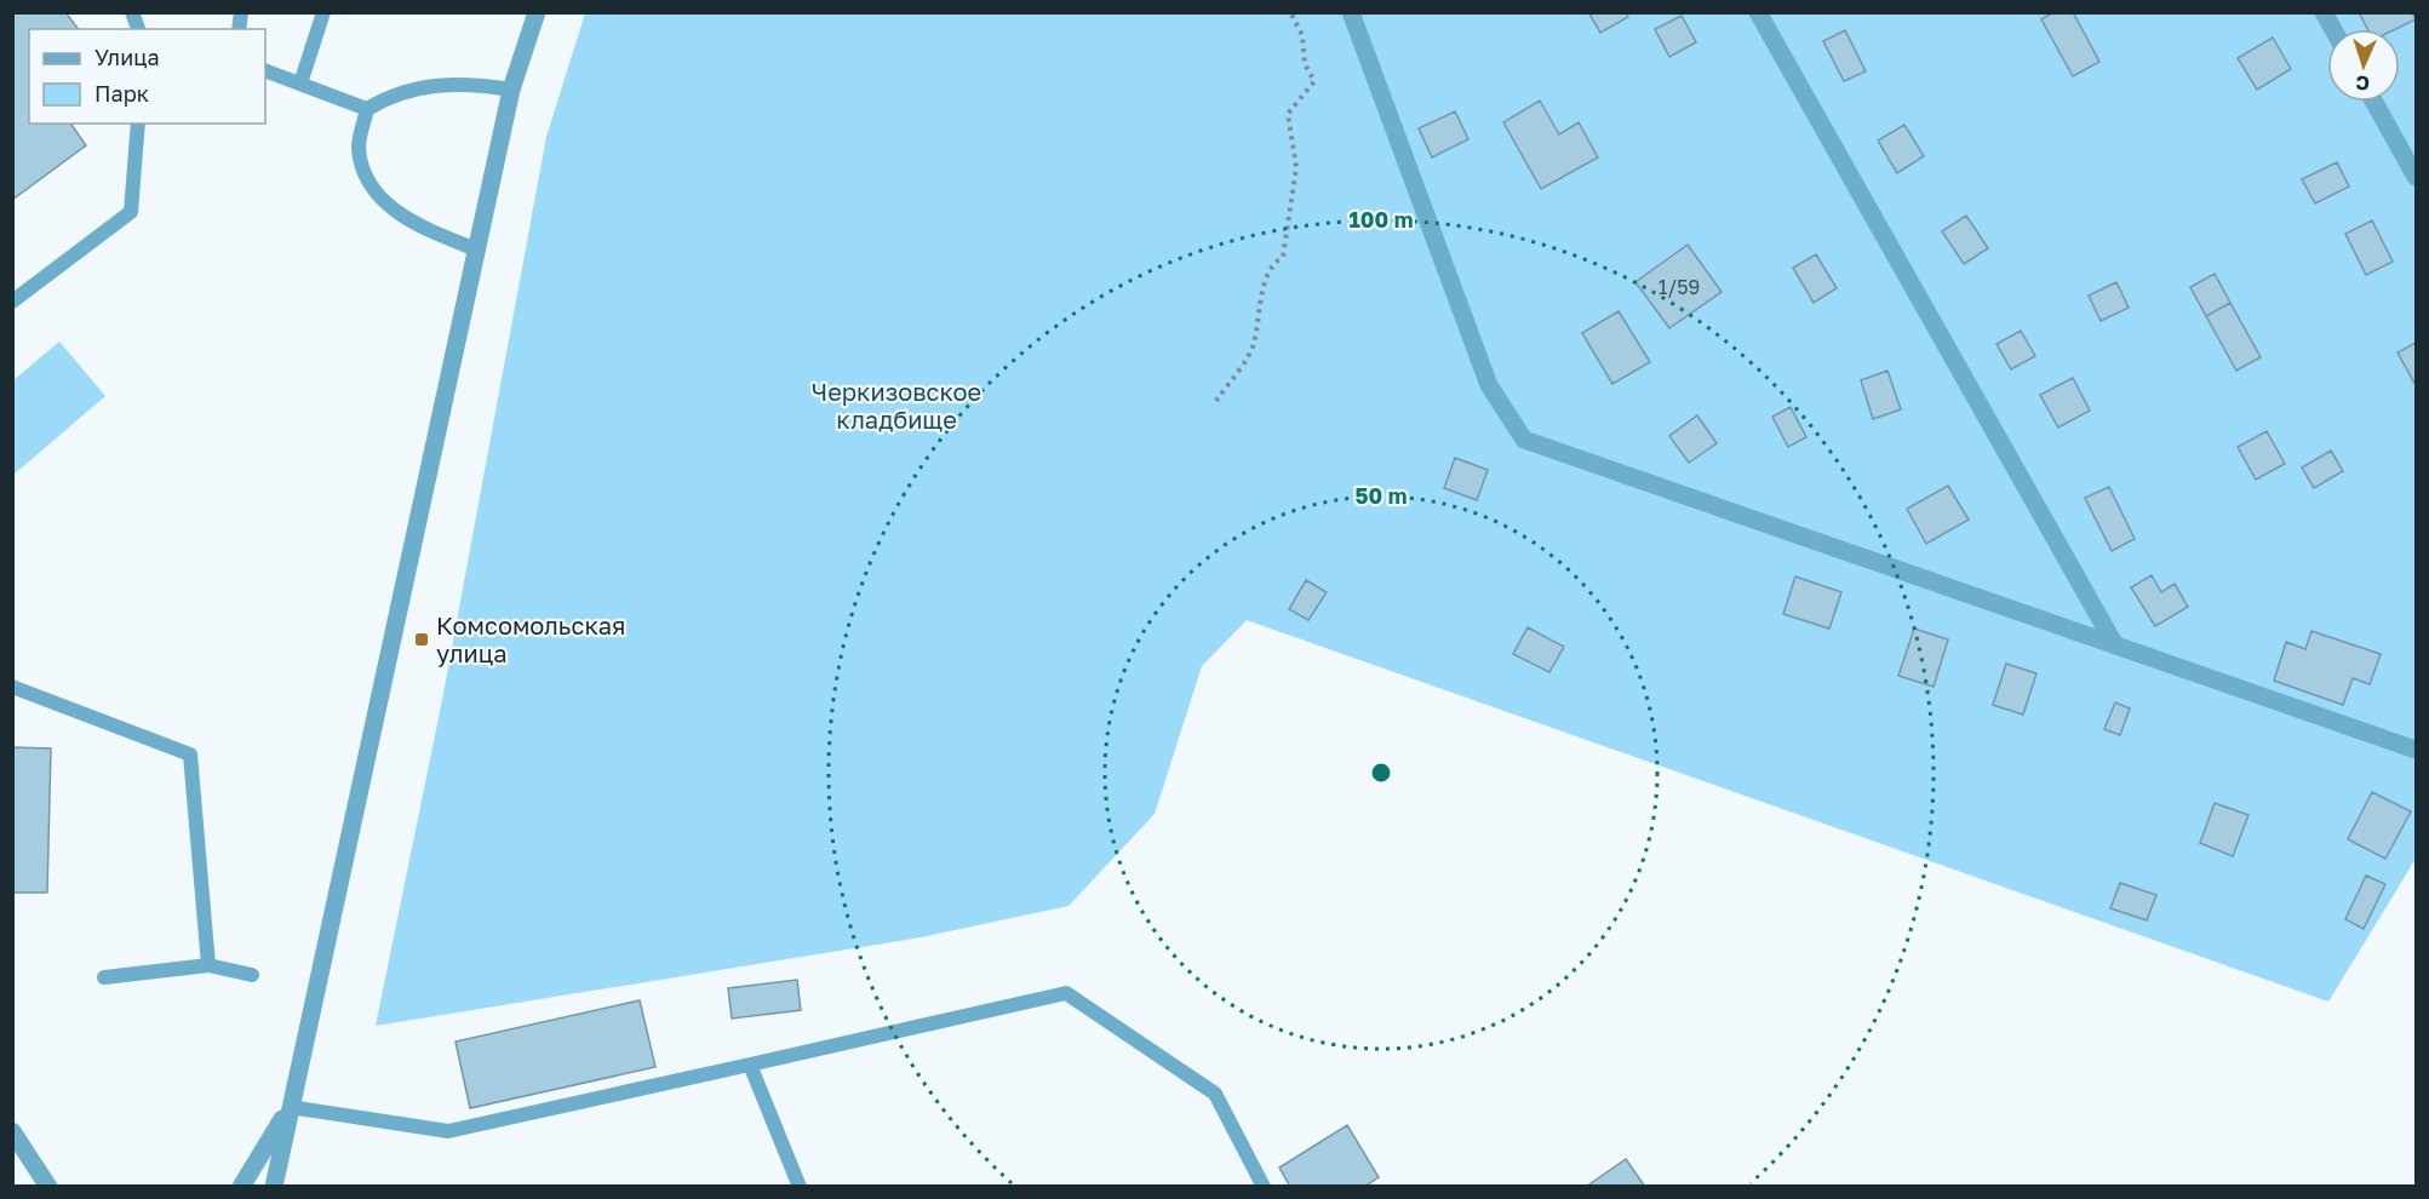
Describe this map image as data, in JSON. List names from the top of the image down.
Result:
{
  "parks": ["Черкизовское кладбище"],
  "places": {
    "transit": ["Комсомольская улица"]
  },
  "house_numbers": ["1/59"],
  "legend": ["Улица", "Парк"],
  "north": "bottom",
  "rings": ["100 m", "50 m"]
}
